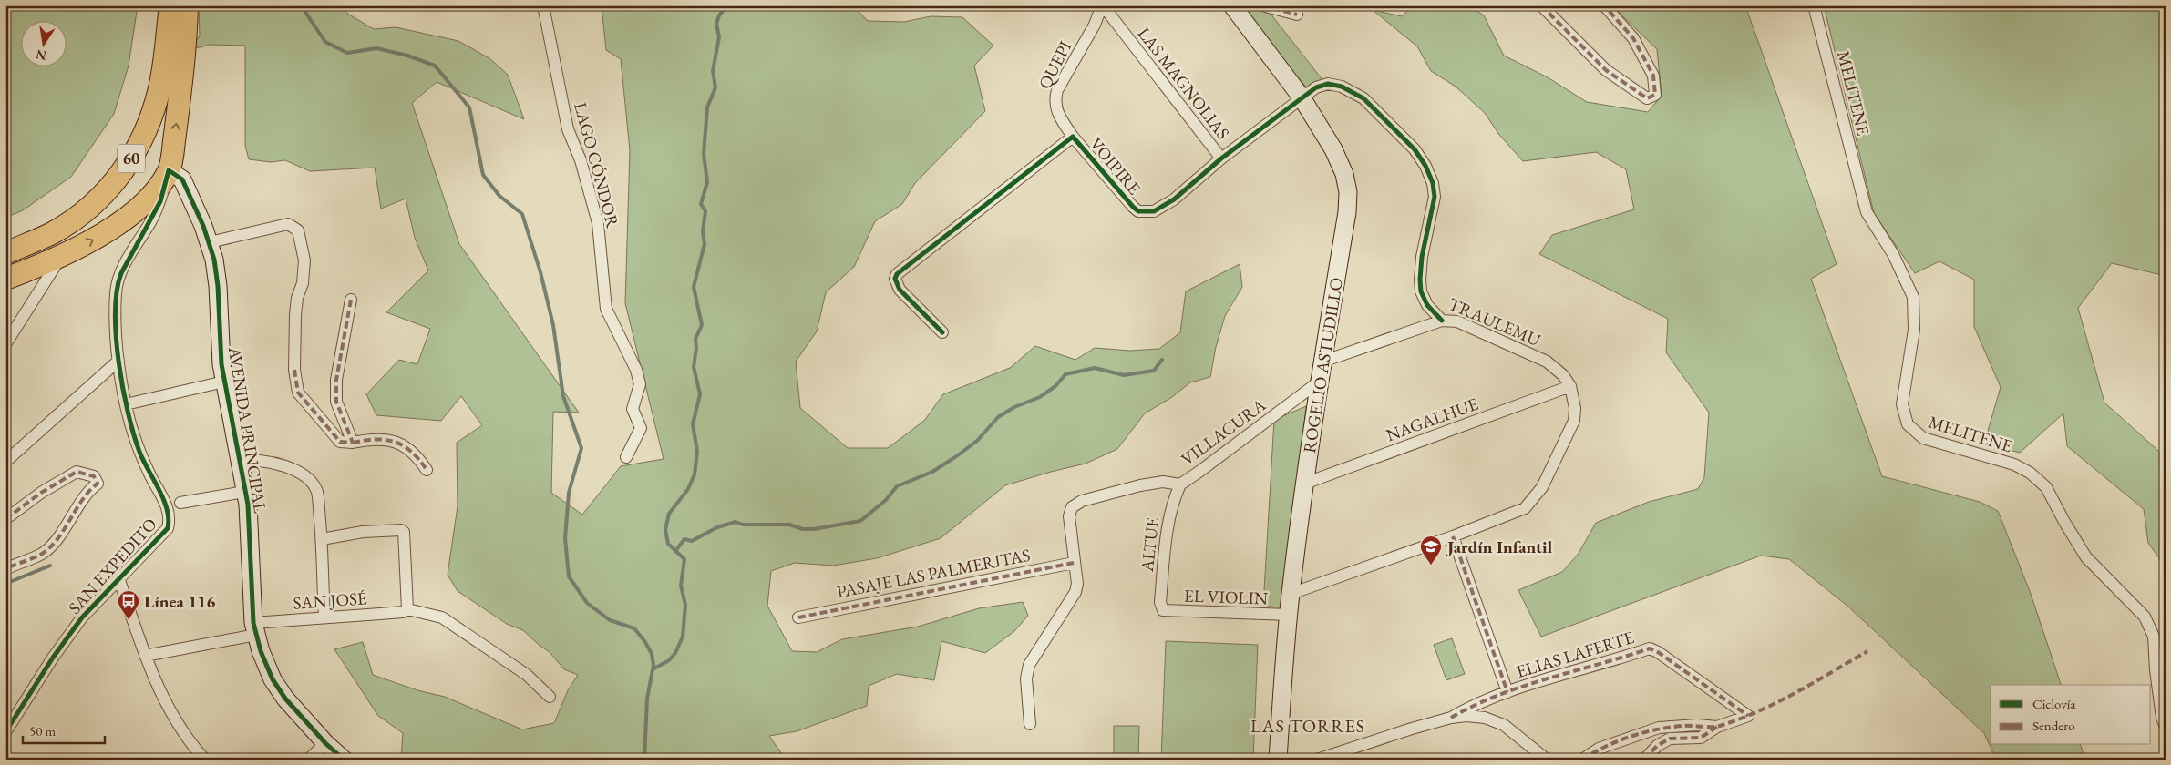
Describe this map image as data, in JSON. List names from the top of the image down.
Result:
{
  "streets": {
    "highway": ["60"],
    "street": [
      "QUEPI",
      "LAS MAGNOLIAS",
      "MELITENE",
      "LAGO CÓNDOR",
      "VOIPIRE",
      "TRAULEMU",
      "ROGELIO ASTUDILLO",
      "NAGALHUE",
      "AVENIDA PRINCIPAL",
      "VILLACURA",
      "ALTUE",
      "SAN EXPEDITO",
      "PASAJE LAS PALMERITAS",
      "EL VIOLIN",
      "SAN JOSÉ",
      "ELIAS LAFERTE"
    ]
  },
  "crossings": [
    ["QUEPI", "LAS MAGNOLIAS"],
    ["QUEPI", "VOIPIRE"],
    ["LAS MAGNOLIAS", "VOIPIRE"],
    ["VOIPIRE", "TRAULEMU"],
    ["VOIPIRE", "ROGELIO ASTUDILLO"],
    ["TRAULEMU", "ROGELIO ASTUDILLO"],
    ["TRAULEMU", "NAGALHUE"],
    ["ROGELIO ASTUDILLO", "NAGALHUE"],
    ["ROGELIO ASTUDILLO", "VILLACURA"],
    ["ROGELIO ASTUDILLO", "EL VIOLIN"],
    ["AVENIDA PRINCIPAL", "SAN JOSÉ"],
    ["VILLACURA", "ALTUE"],
    ["VILLACURA", "PASAJE LAS PALMERITAS"],
    ["ALTUE", "EL VIOLIN"]
  ],
  "districts": ["LAS TORRES"],
  "places": {
    "school or university": ["Jardín Infantil"],
    "bus stop": ["Línea 116"]
  },
  "legend": ["Ciclovía", "Sendero"],
  "scale_bar": "50 m",
  "north": "bottom"
}
